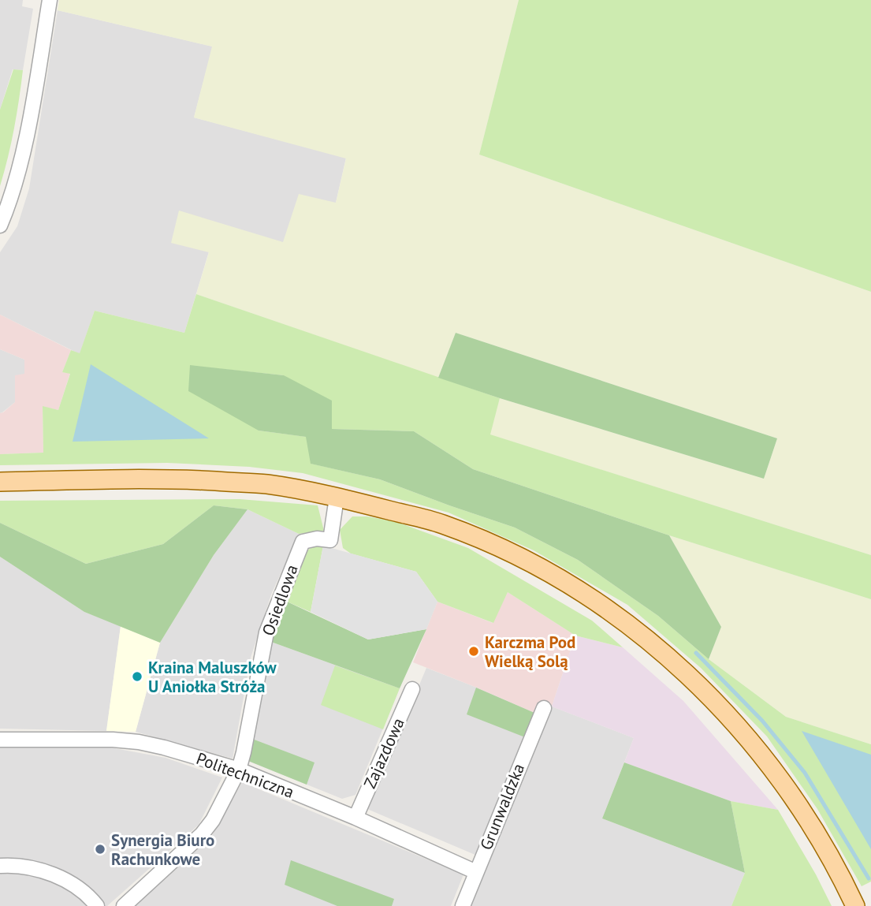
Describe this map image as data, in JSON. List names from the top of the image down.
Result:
{
  "streets": {
    "street": [
      "Osiedlowa",
      "Zajazdowa",
      "Politechniczna",
      "Grunwaldzka"
    ]
  },
  "crossings": [
    ["Osiedlowa", "Politechniczna"],
    ["Zajazdowa", "Politechniczna"],
    ["Politechniczna", "Grunwaldzka"]
  ],
  "places": ["Karczma Pod Wielką Solą", "Kraina Maluszków U Aniołka Stróża", "Synergia Biuro Rachunkowe"]
}
